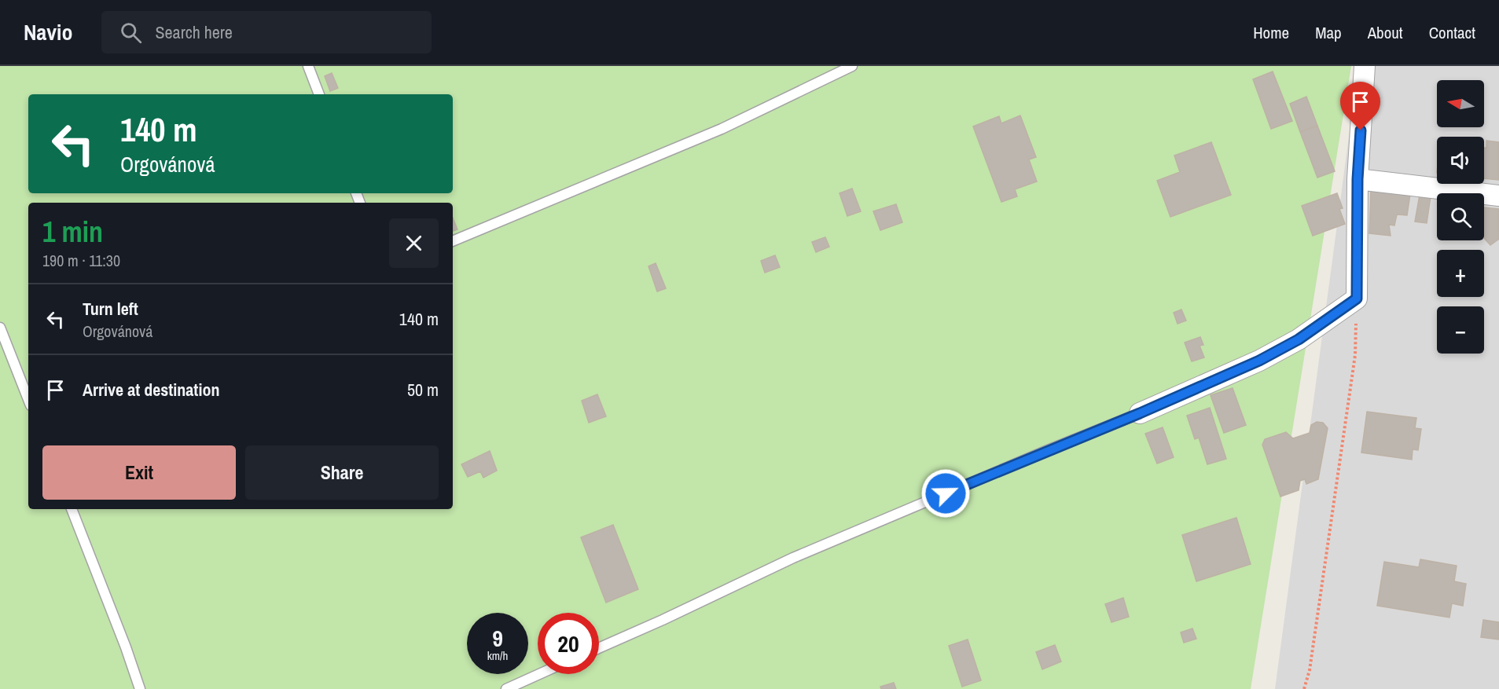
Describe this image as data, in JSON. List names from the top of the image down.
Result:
{
  "north": "left",
  "page": {
    "header": "Navio",
    "search": "Search here",
    "nav": [
      "Home",
      "Map",
      "About",
      "Contact"
    ],
    "map_buttons": ["+", "−"],
    "turn": ["140 m", "Orgovánová"],
    "heading": ["1 min", "190 m · 11:30"],
    "list": [
      {
        "name": "Turn left",
        "note": "Orgovánová",
        "value": "140 m"
      },
      {
        "name": "Arrive at destination",
        "value": "50 m"
      }
    ],
    "buttons": ["Exit", "Share"],
    "speed": "9 km/h",
    "limit": "20"
  }
}
